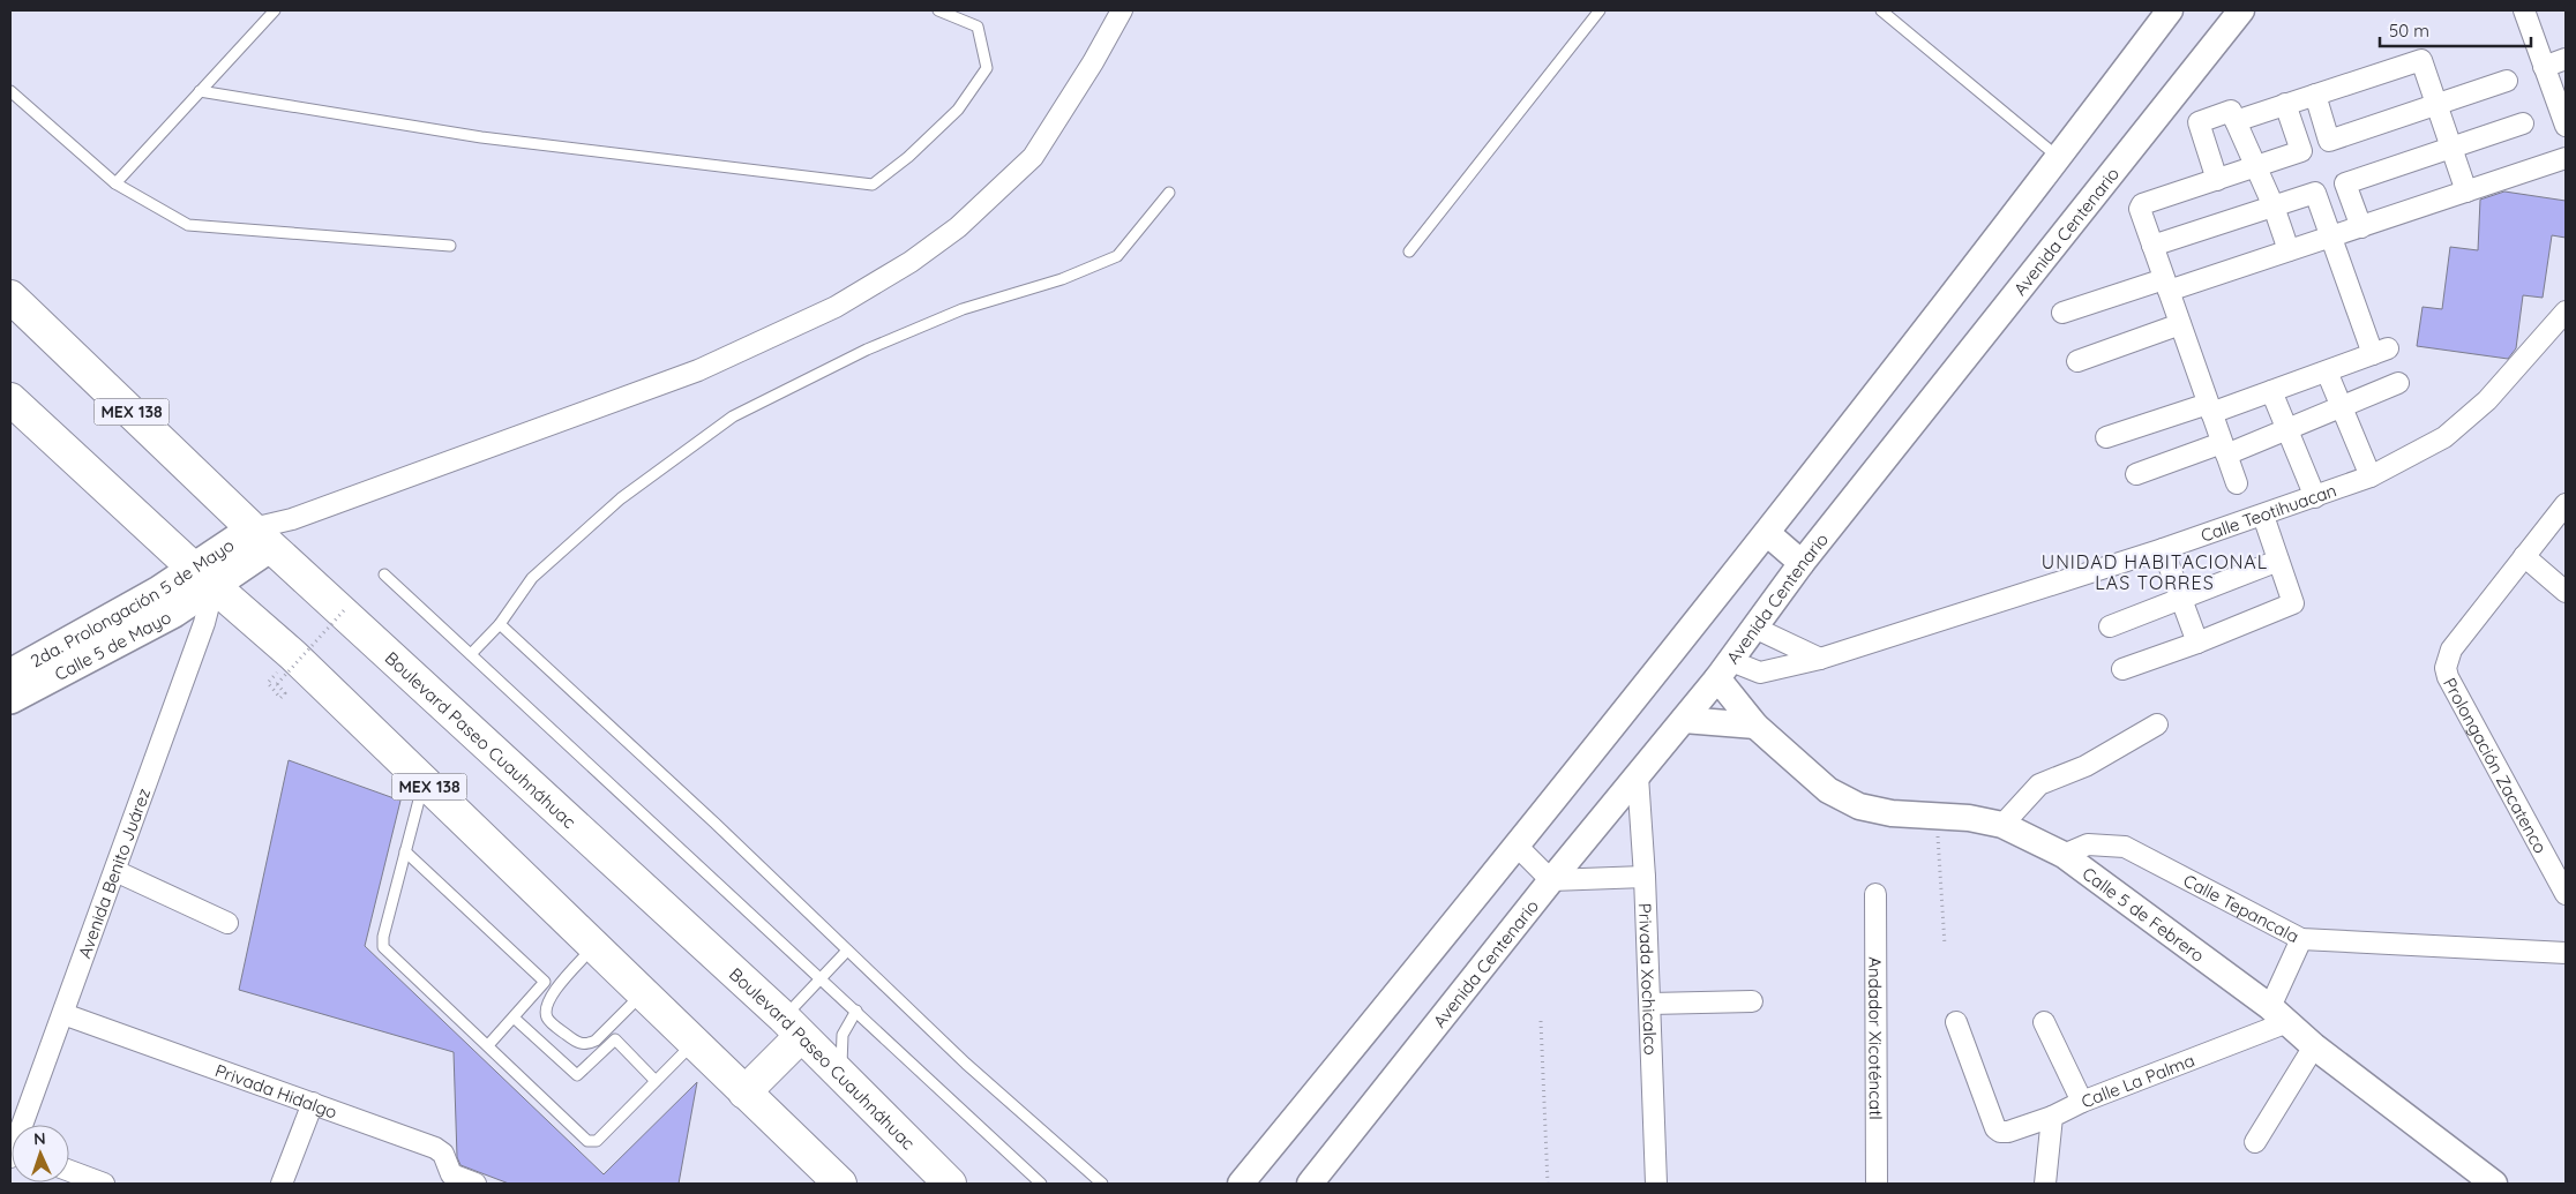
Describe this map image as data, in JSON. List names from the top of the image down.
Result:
{
  "streets": {
    "main road": [
      "MEX 138",
      "2da. Prolongación 5 de Mayo",
      "Calle 5 de Mayo",
      "Boulevard Paseo Cuauhnáhuac"
    ],
    "street": [
      "Avenida Centenario",
      "Calle Teotihuacan",
      "Prolongación Zacatenco",
      "Avenida Benito Juárez",
      "Calle Tepancala",
      "Calle 5 de Febrero",
      "Privada Xochicalco",
      "Andador Xicoténcatl",
      "Calle La Palma",
      "Privada Hidalgo"
    ]
  },
  "crossings": [
    ["Avenida Centenario", "Calle Teotihuacan"],
    ["Avenida Centenario", "Calle 5 de Febrero"],
    ["Avenida Centenario", "Privada Xochicalco"],
    ["MEX 138", "2da. Prolongación 5 de Mayo"],
    ["MEX 138", "Calle 5 de Mayo"],
    ["MEX 138", "Avenida Benito Juárez"],
    ["Calle Teotihuacan", "Calle 5 de Febrero"],
    ["2da. Prolongación 5 de Mayo", "Calle 5 de Mayo"],
    ["2da. Prolongación 5 de Mayo", "Boulevard Paseo Cuauhnáhuac"],
    ["2da. Prolongación 5 de Mayo", "Avenida Benito Juárez"],
    ["Calle 5 de Mayo", "Avenida Benito Juárez"],
    ["Avenida Benito Juárez", "Privada Hidalgo"],
    ["Calle Tepancala", "Calle 5 de Febrero"],
    ["Calle 5 de Febrero", "Calle La Palma"]
  ],
  "districts": ["UNIDAD HABITACIONAL LAS TORRES"],
  "scale_bar": "50 m",
  "north": "top"
}
